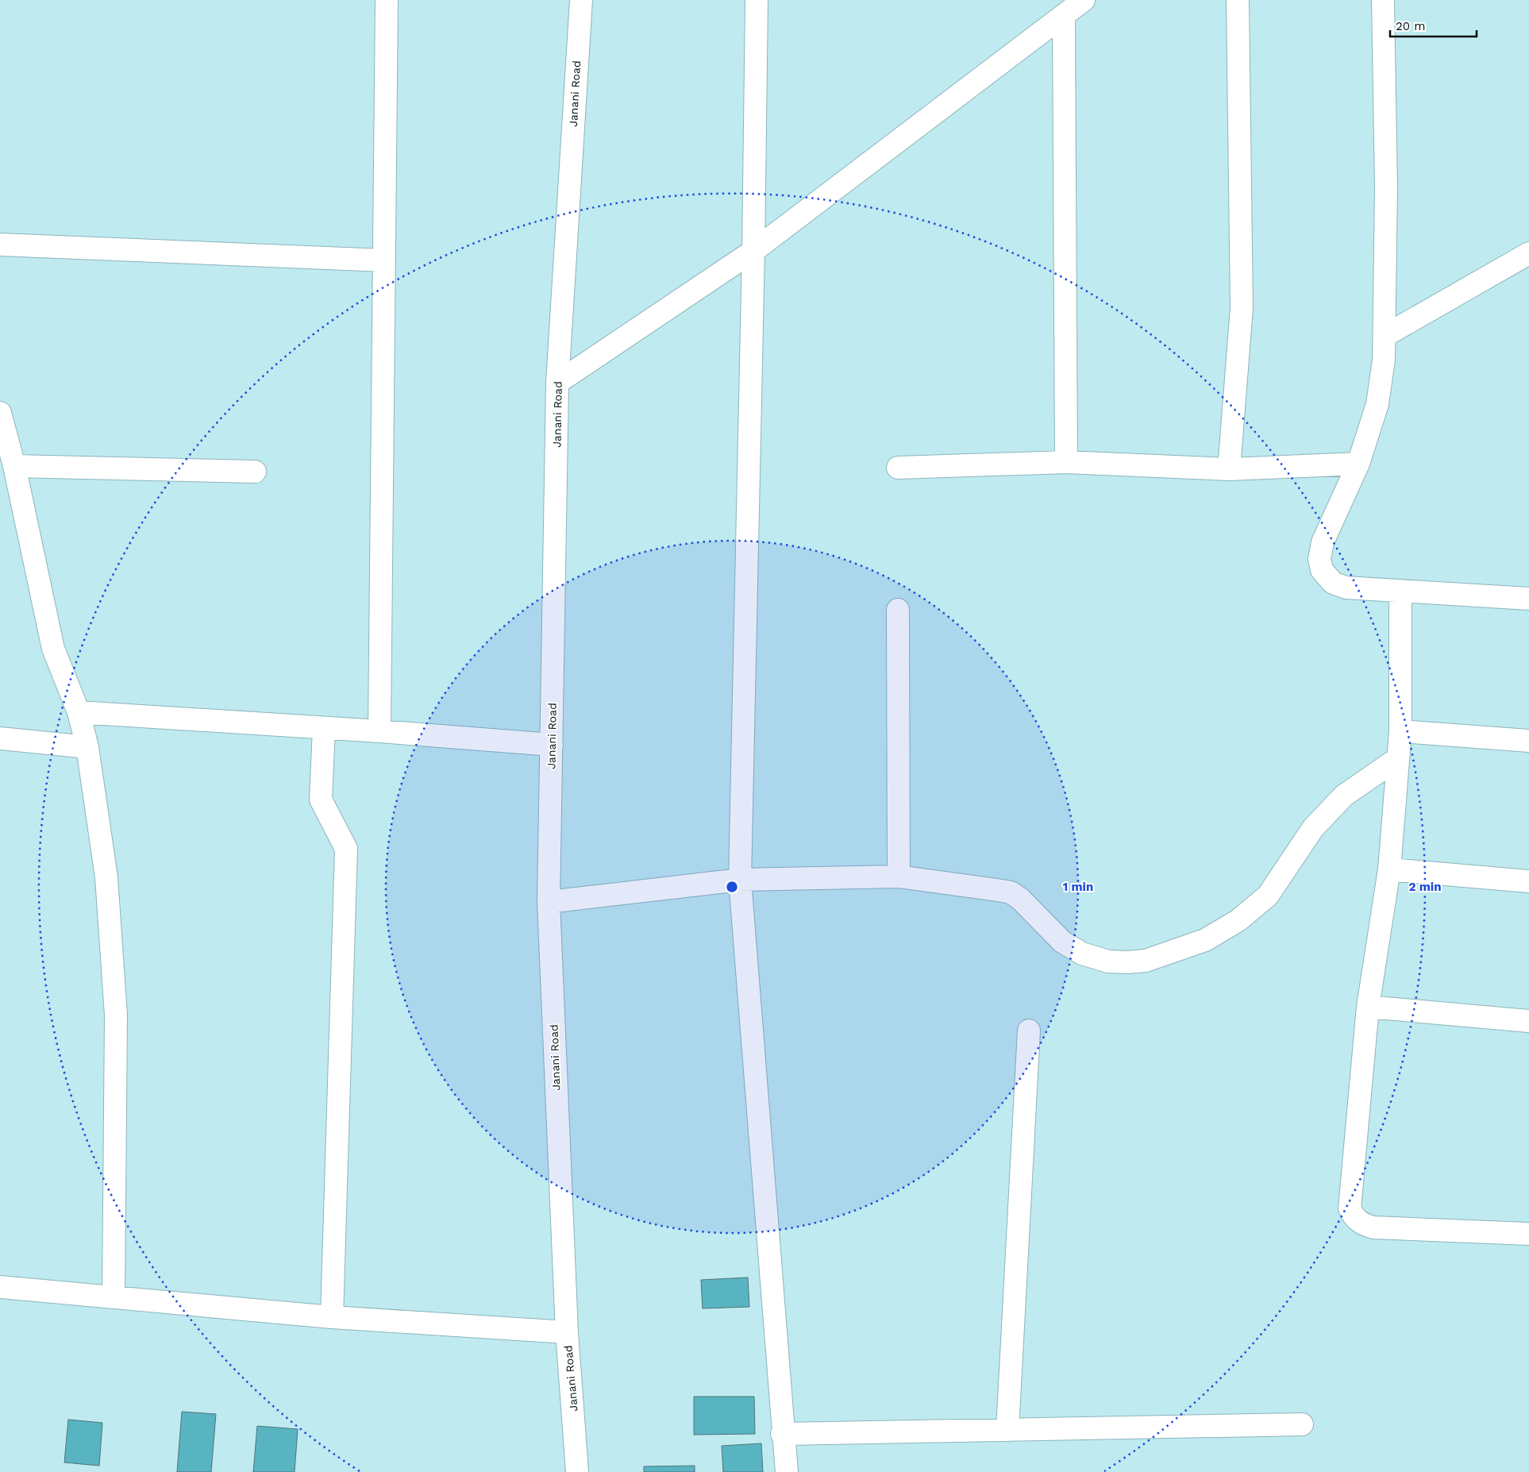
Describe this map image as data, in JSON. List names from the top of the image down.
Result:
{
  "streets": {
    "street": ["Janani Road"]
  },
  "scale_bar": "20 m",
  "rings": ["1 min", "2 min"]
}
